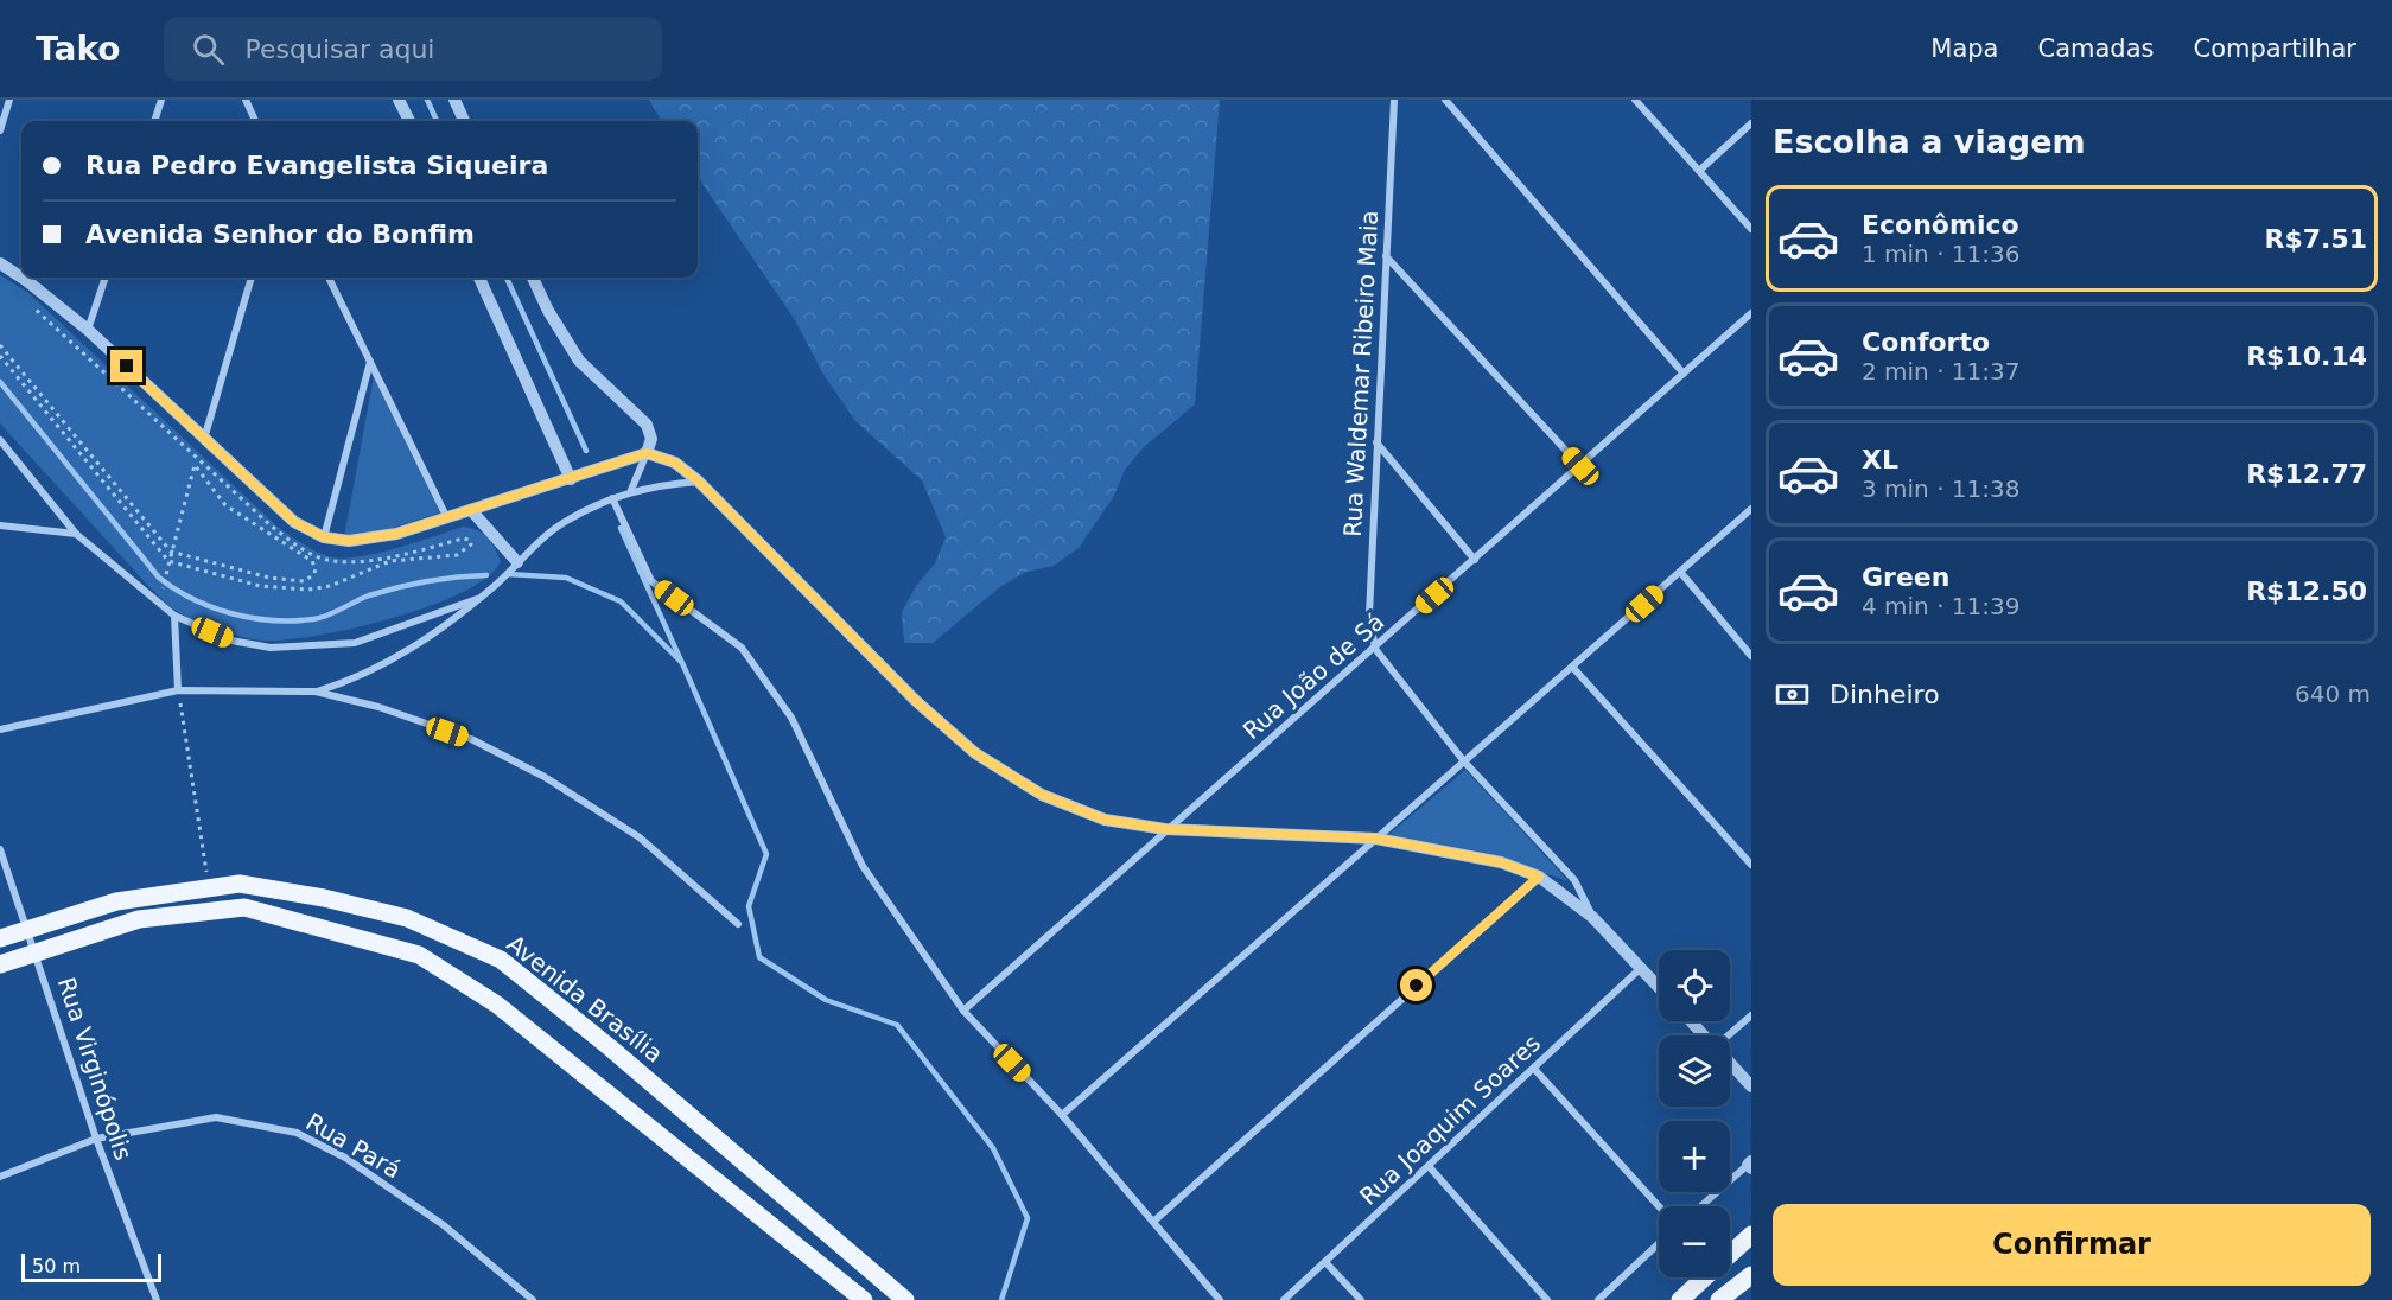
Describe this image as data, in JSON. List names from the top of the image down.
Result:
{
  "streets": {
    "main road": ["Avenida Brasília"],
    "street": [
      "Rua Waldemar Ribeiro Maia",
      "Rua João de Sá",
      "Rua Virginópolis",
      "Rua Joaquim Soares",
      "Rua Pará"
    ]
  },
  "crossings": [
    ["Rua Waldemar Ribeiro Maia", "Rua João de Sá"],
    ["Avenida Brasília", "Rua Virginópolis"],
    ["Rua Virginópolis", "Rua Pará"]
  ],
  "scale_bar": "50 m",
  "page": {
    "header": "Tako",
    "search": "Pesquisar aqui",
    "nav": ["Mapa", "Camadas", "Compartilhar"],
    "heading": "Escolha a viagem",
    "banner": ["Rua Pedro Evangelista Siqueira", "Avenida Senhor do Bonfim"],
    "list": [
      {
        "name": "Econômico",
        "note": "1 min · 11:36",
        "value": "R$7.51"
      },
      {
        "name": "Conforto",
        "note": "2 min · 11:37",
        "value": "R$10.14"
      },
      {
        "name": "XL",
        "note": "3 min · 11:38",
        "value": "R$12.77"
      },
      {
        "name": "Green",
        "note": "4 min · 11:39",
        "value": "R$12.50"
      }
    ],
    "pay": ["Dinheiro", "640 m"],
    "map_buttons": ["+", "−"],
    "buttons": "Confirmar",
    "scale": "50 m"
  }
}
